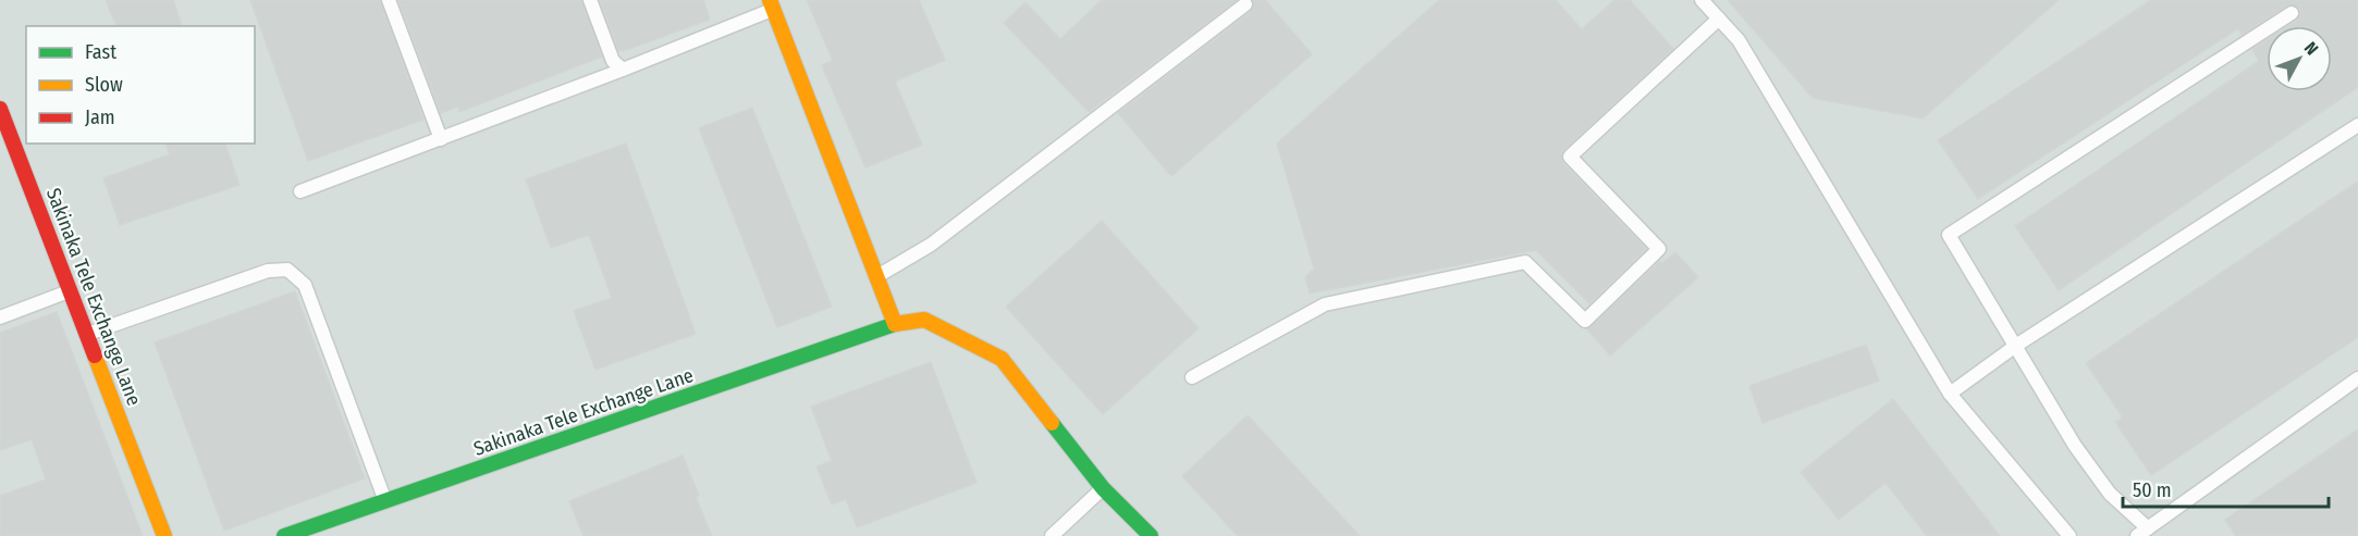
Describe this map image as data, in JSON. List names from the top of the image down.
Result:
{
  "streets": {
    "street": ["Sakinaka Tele Exchange Lane"]
  },
  "legend": ["Fast", "Slow", "Jam"],
  "scale_bar": "50 m",
  "north": "top right"
}
